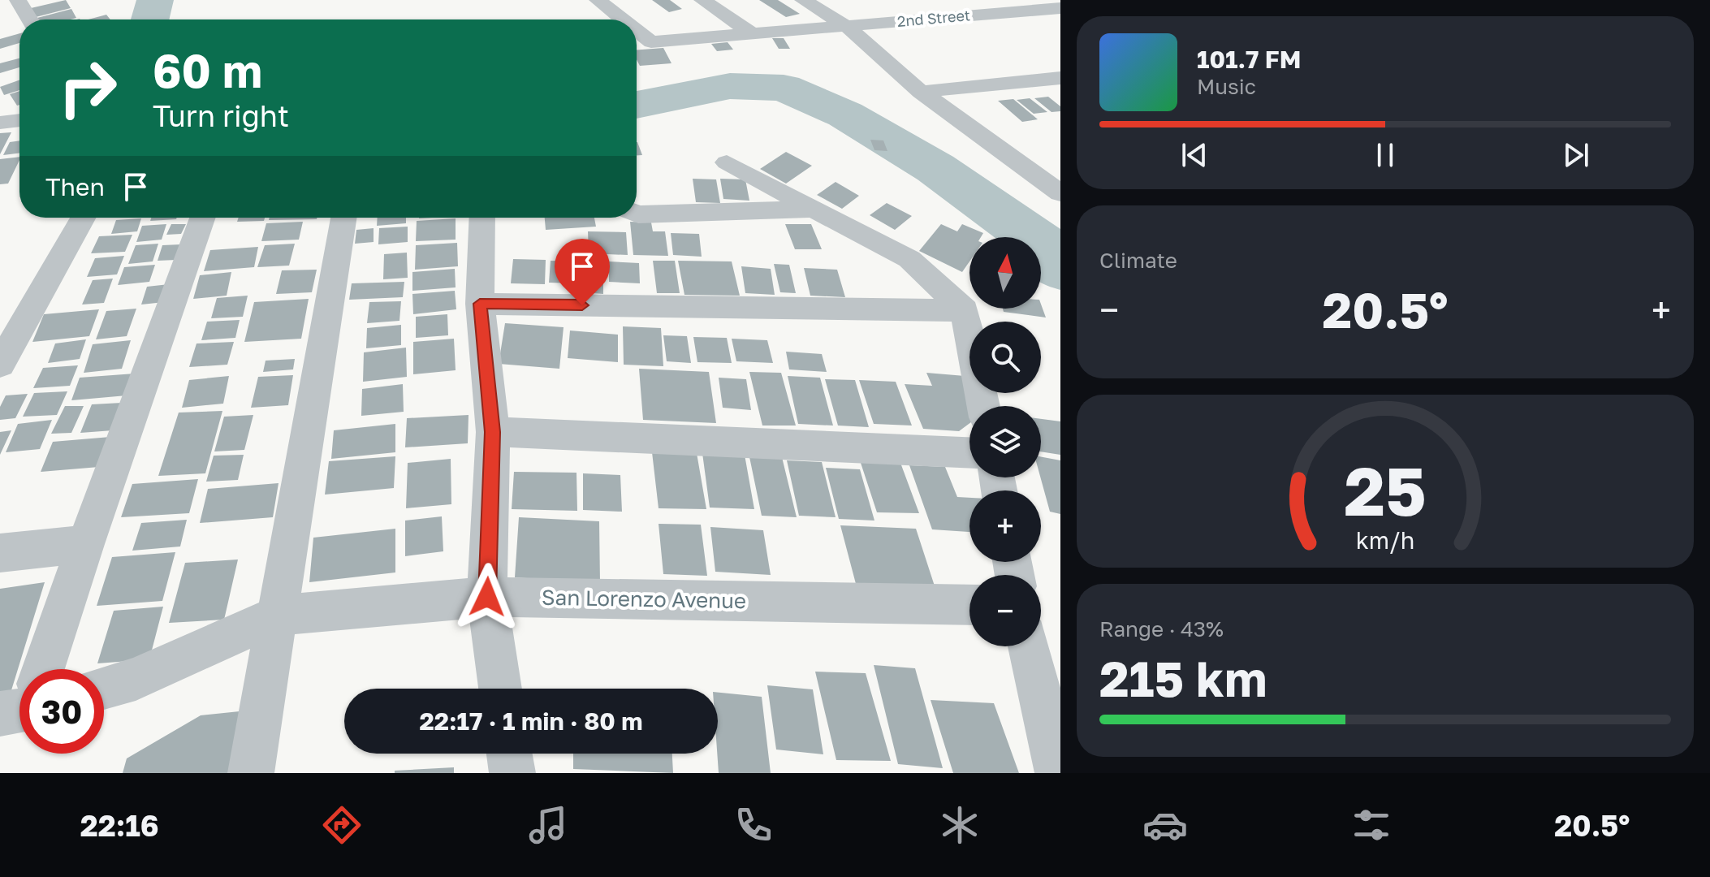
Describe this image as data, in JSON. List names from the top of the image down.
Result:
{
  "streets": {
    "street": ["2nd Street", "San Lorenzo Avenue"]
  },
  "north": "top",
  "page": {
    "turn": ["60 m", "Turn right"],
    "song": ["101.7 FM", "Music"],
    "then": "Then",
    "tile": [
      "Climate",
      ["Range · 43%", "215 km"]
    ],
    "map_buttons": ["+", "−"],
    "heat": ["−", "20.5°", "+"],
    "limit": "30",
    "trip": "22:17 · 1 min · 80 m",
    "tabs": ["22:16", "20.5°"],
    "gauge": ["25", "km/h"]
  }
}
